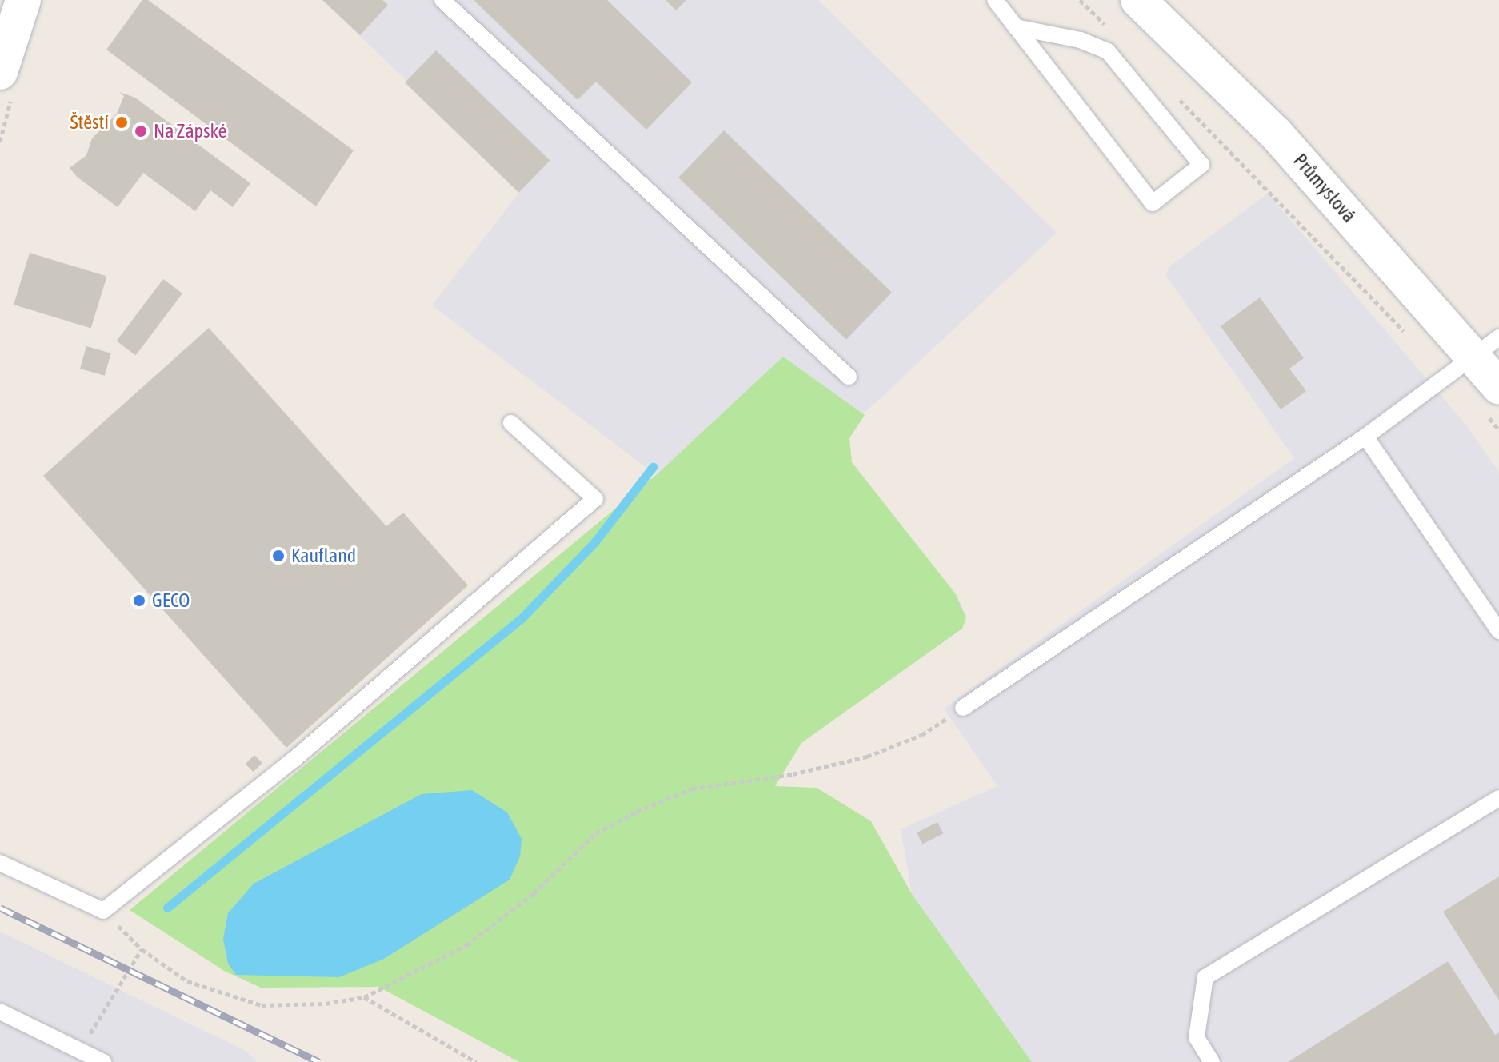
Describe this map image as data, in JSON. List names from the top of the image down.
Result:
{
  "streets": {
    "main road": ["Průmyslová"]
  },
  "places": [
    "Štěstí",
    "Na Zápské",
    "Kaufland",
    "GECO"
  ]
}
